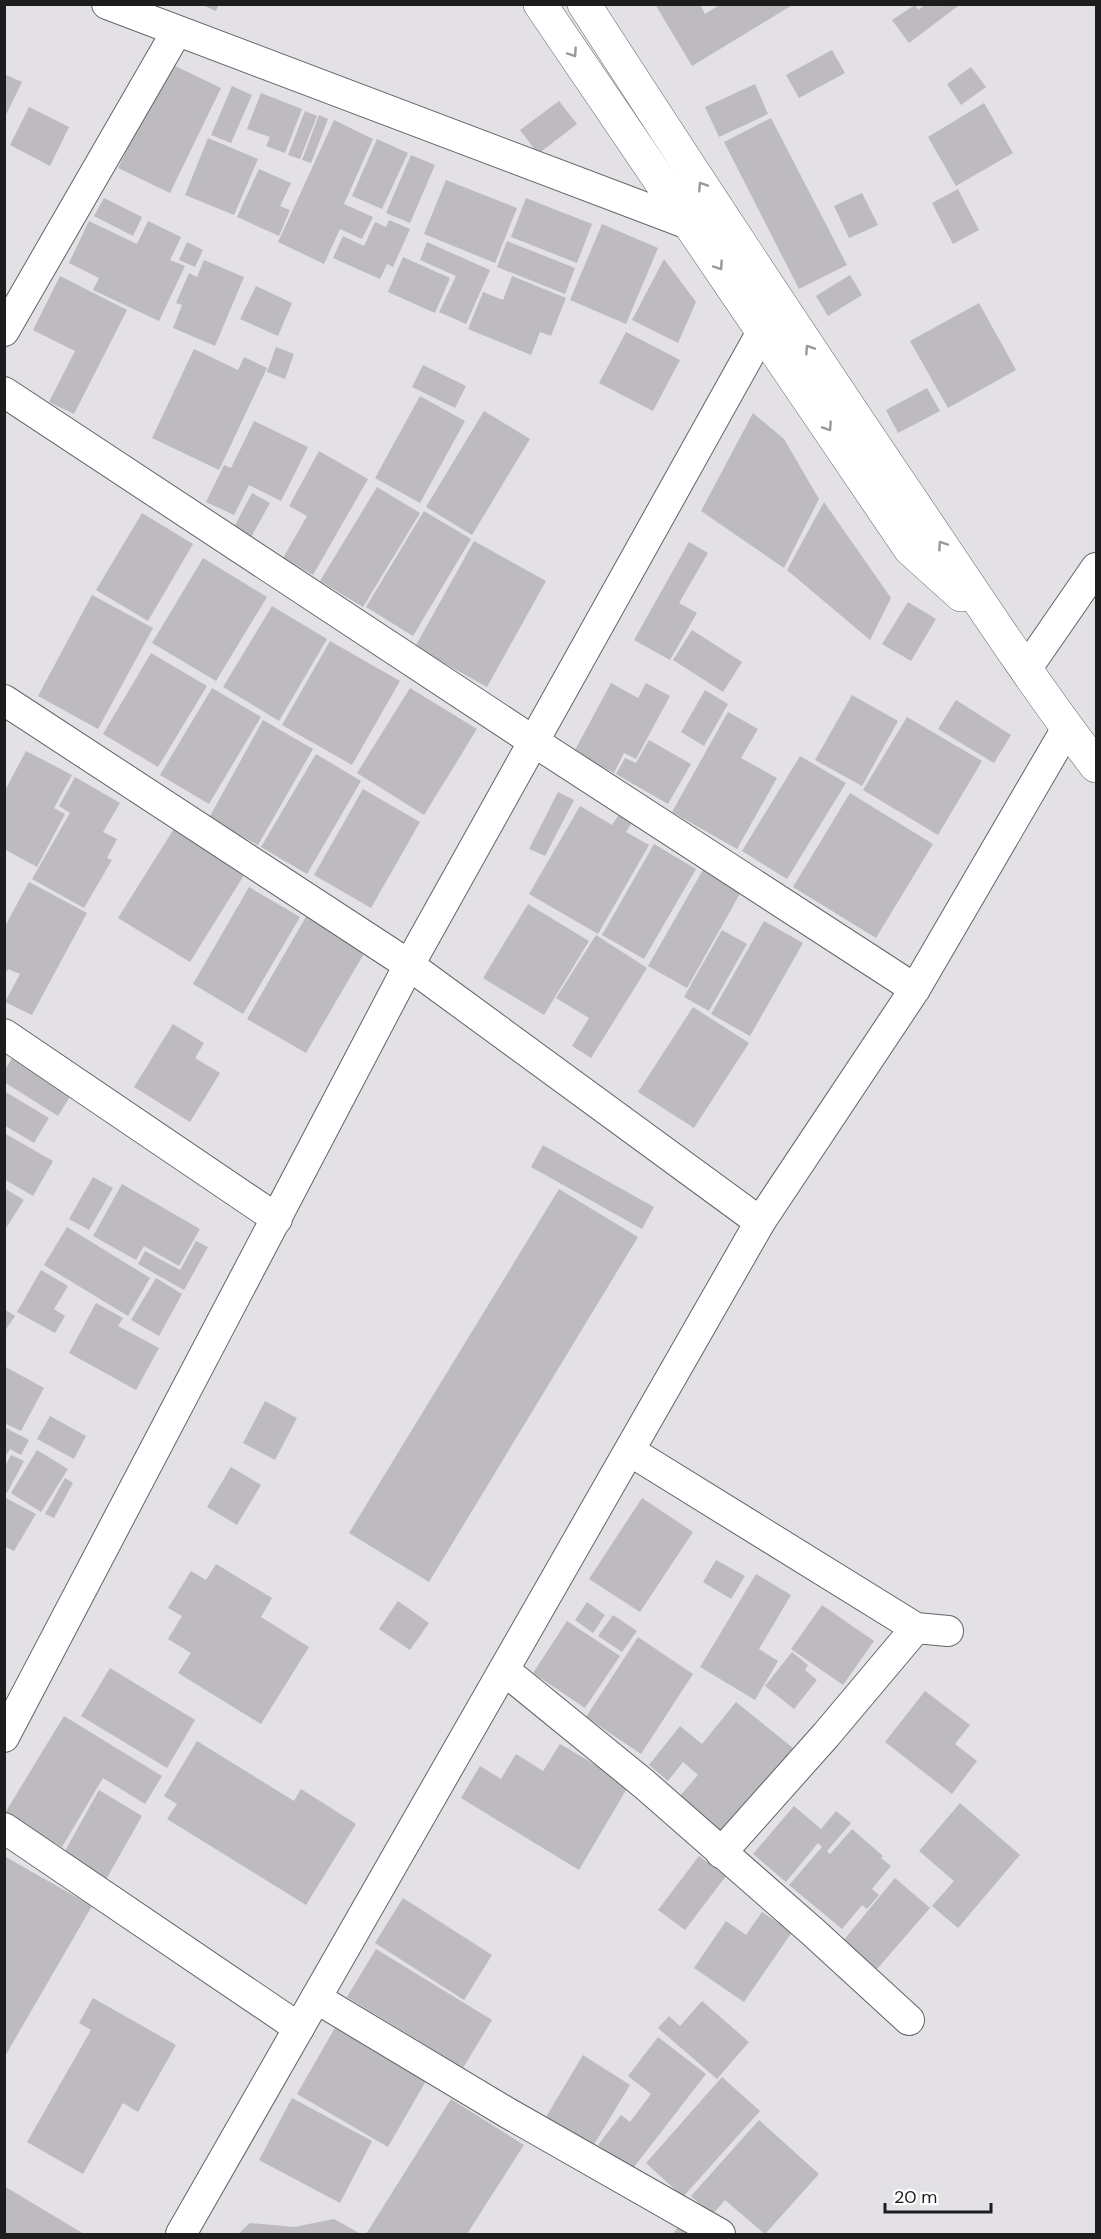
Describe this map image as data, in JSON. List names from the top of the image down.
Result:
{
  "scale_bar": "20 m"
}
